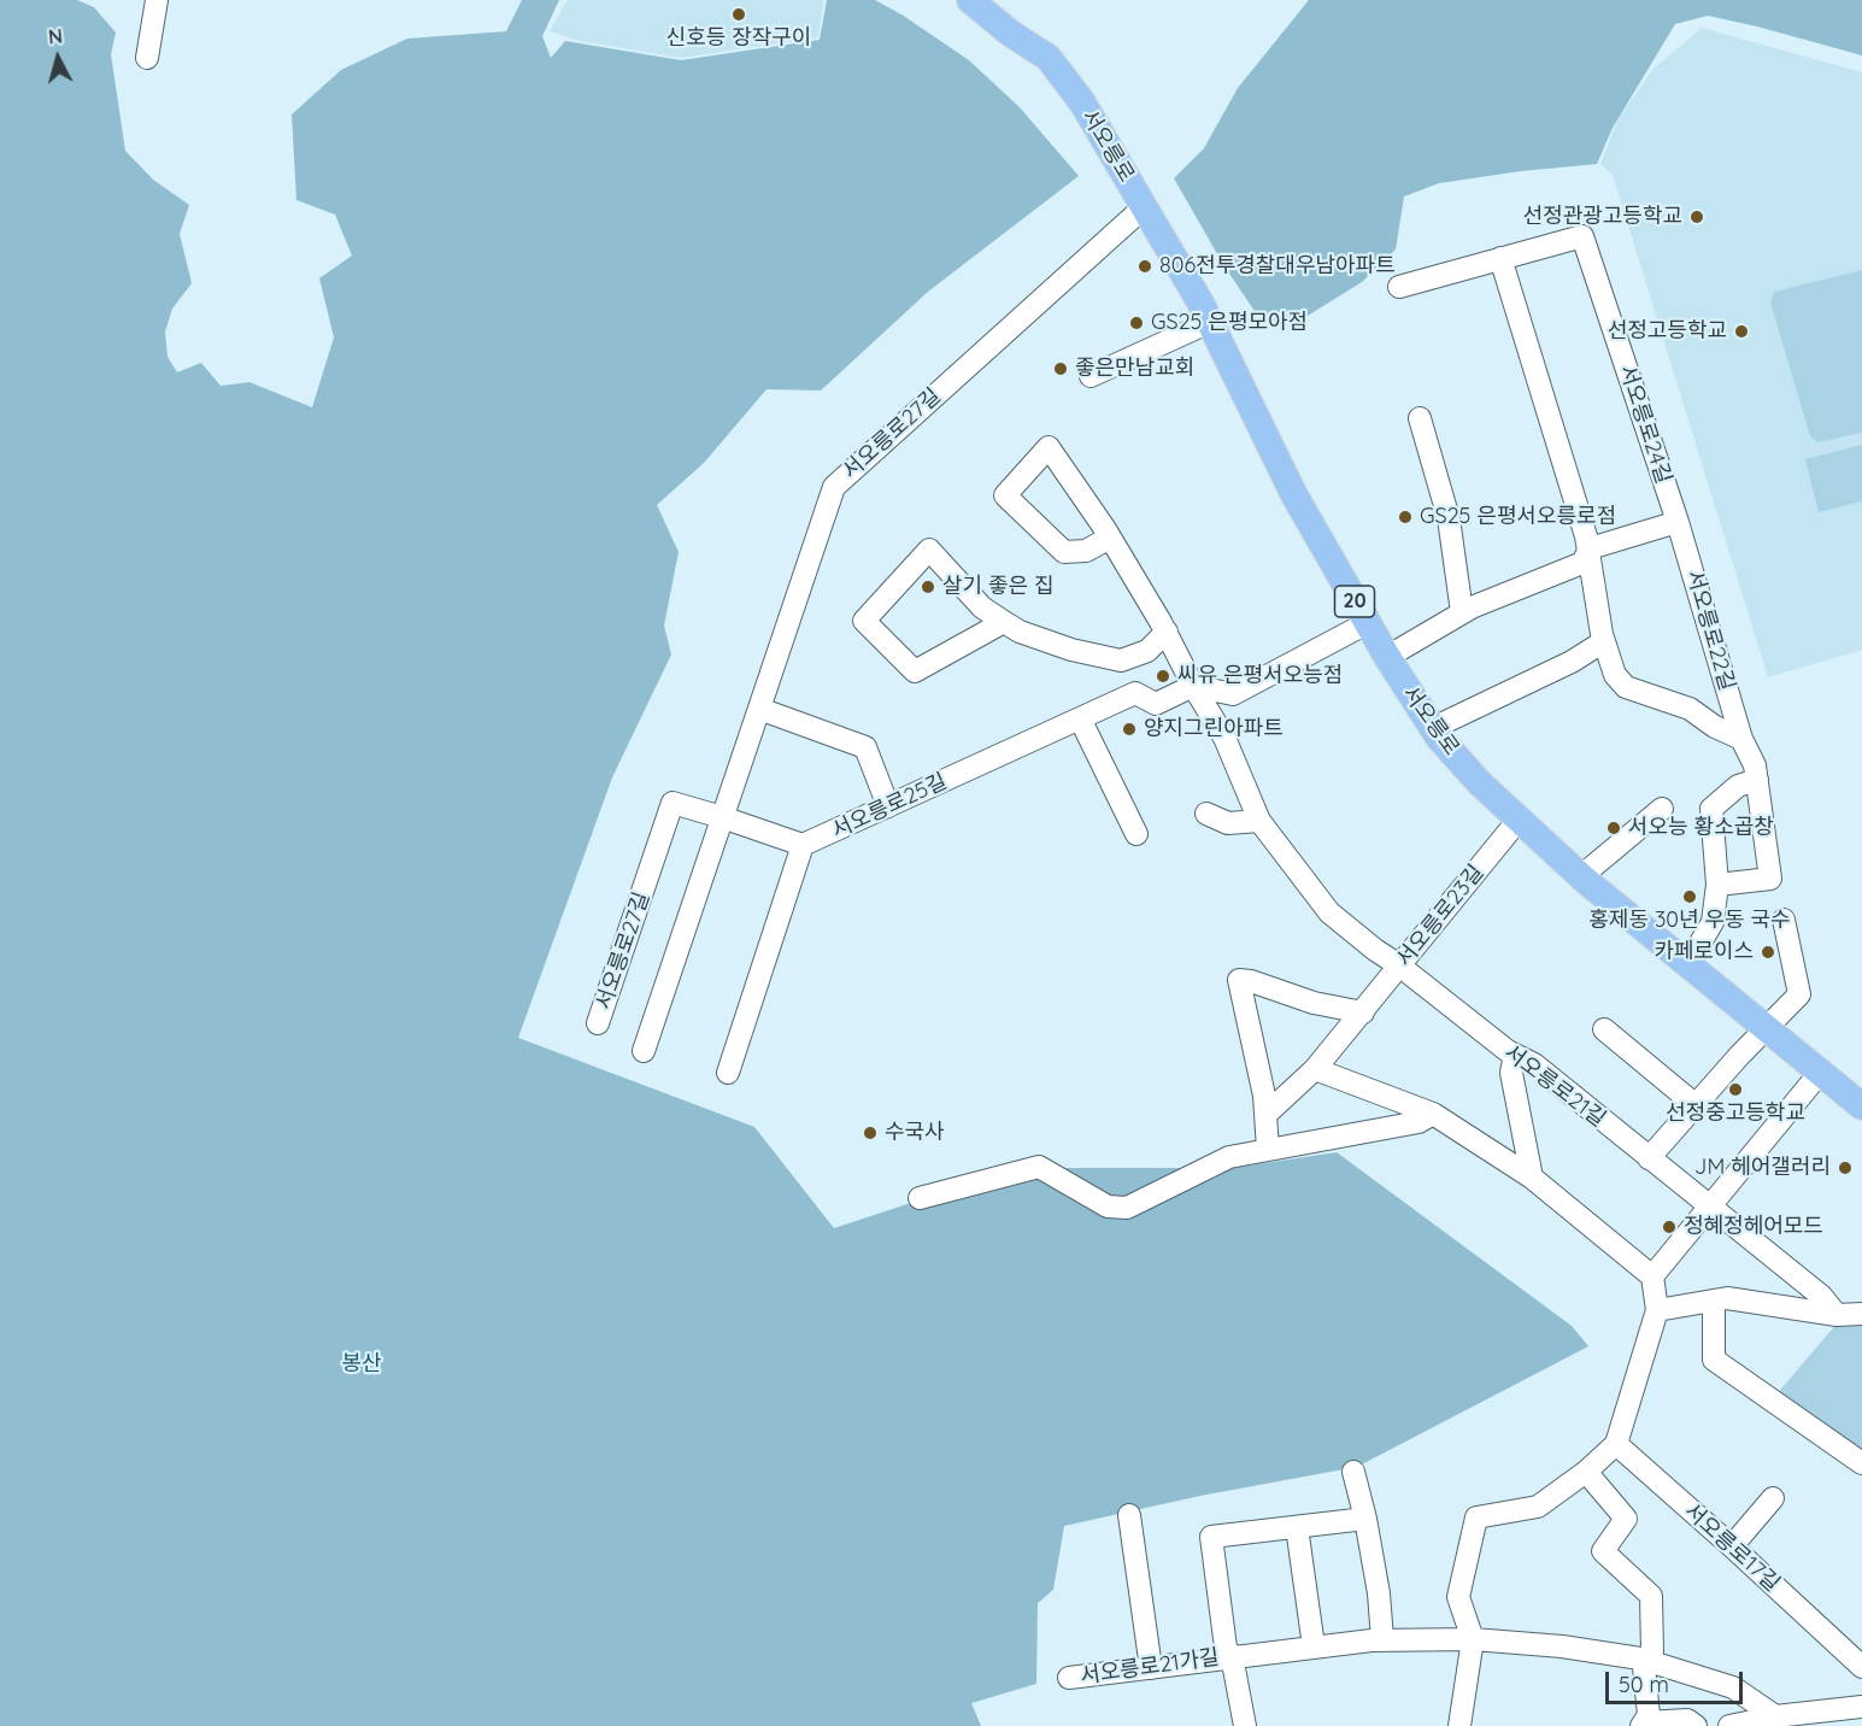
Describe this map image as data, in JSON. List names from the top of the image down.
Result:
{
  "streets": {
    "main road": ["서오릉로", "20"],
    "street": [
      "서오릉로24길",
      "서오릉로27길",
      "서오릉로22길",
      "서오릉로25길",
      "서오릉로23길",
      "서오릉로21길",
      "서오릉로17길",
      "서오릉로21가길"
    ]
  },
  "crossings": [
    ["서오릉로", "서오릉로27길"],
    ["서오릉로", "서오릉로23길"],
    ["서오릉로24길", "서오릉로22길"],
    ["서오릉로23길", "서오릉로21길"]
  ],
  "parks": ["봉산"],
  "places": [
    "신호등 장작구이",
    "선정관광고등학교",
    "806전투경찰대우남아파트",
    "GS25 은평모아점",
    "선정고등학교",
    "좋은만남교회",
    "GS25 은평서오릉로점",
    "살기 좋은 집",
    "씨유 은평서오능점",
    "양지그린아파트",
    "서오능 황소곱창",
    "홍제동 30년 우동 국수",
    "카페로이스",
    "선정중고등학교",
    "수국사",
    "JM 헤어갤러리",
    "정혜정헤어모드"
  ],
  "scale_bar": "50 m",
  "north": "top"
}
